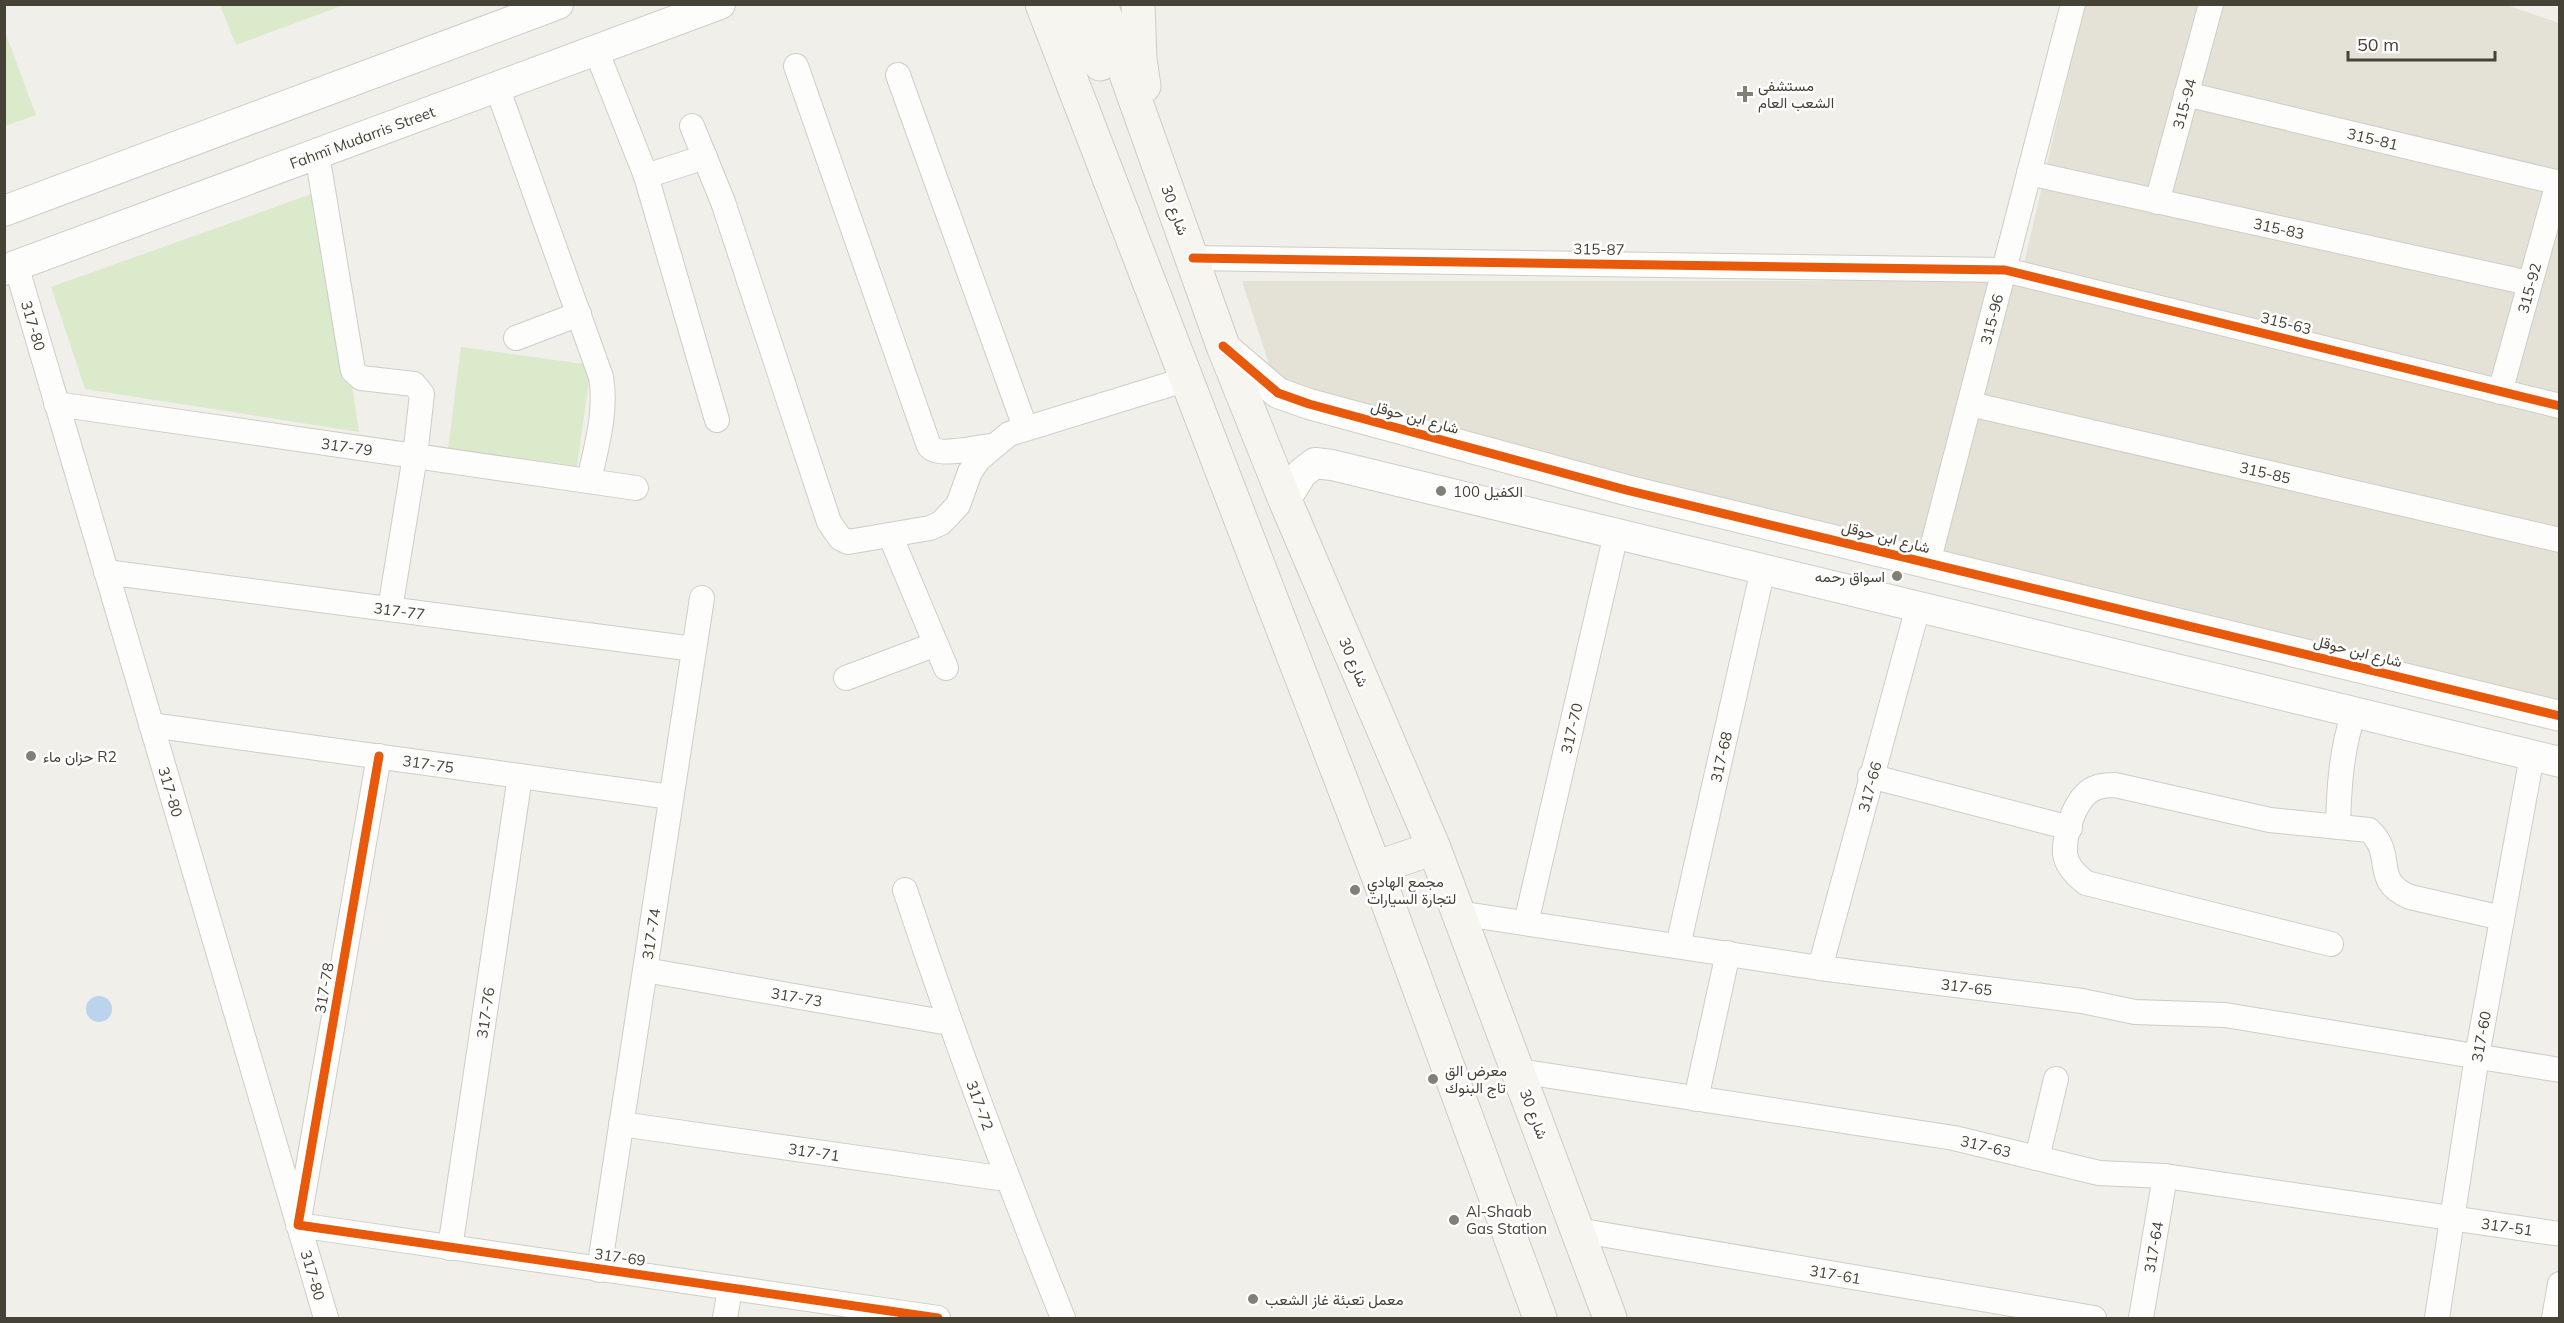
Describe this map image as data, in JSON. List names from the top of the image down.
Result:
{
  "streets": {
    "main road": ["شارع 30"],
    "street": [
      "315-94",
      "Fahmī Mudarris Street",
      "315-81",
      "315-83",
      "315-87",
      "315-92",
      "315-96",
      "315-63",
      "317-80",
      "شارع ابن حوقل",
      "317-79",
      "315-85",
      "317-77",
      "317-70",
      "317-68",
      "317-75",
      "317-66",
      "317-74",
      "317-65",
      "317-78",
      "317-73",
      "317-76",
      "317-60",
      "317-72",
      "317-63",
      "317-71",
      "317-51",
      "317-64",
      "317-69",
      "317-61"
    ]
  },
  "crossings": [
    ["315-94", "315-81"],
    ["315-94", "315-83"],
    ["Fahmī Mudarris Street", "317-80"],
    ["315-81", "315-92"],
    ["شارع 30", "315-87"],
    ["شارع 30", "شارع ابن حوقل"],
    ["شارع 30", "317-65"],
    ["شارع 30", "317-63"],
    ["شارع 30", "317-61"],
    ["315-83", "315-92"],
    ["315-83", "315-96"],
    ["315-87", "315-96"],
    ["315-87", "315-63"],
    ["315-92", "315-63"],
    ["315-96", "315-63"],
    ["315-96", "شارع ابن حوقل"],
    ["315-96", "315-85"],
    ["317-80", "317-79"],
    ["317-80", "317-77"],
    ["317-80", "317-75"],
    ["317-80", "317-78"],
    ["317-80", "317-69"],
    ["317-77", "317-74"],
    ["317-70", "317-65"],
    ["317-68", "317-65"],
    ["317-75", "317-74"],
    ["317-75", "317-78"],
    ["317-75", "317-76"],
    ["317-66", "317-65"],
    ["317-74", "317-73"],
    ["317-74", "317-71"],
    ["317-74", "317-69"],
    ["317-65", "317-60"],
    ["317-78", "317-69"],
    ["317-73", "317-72"],
    ["317-76", "317-69"],
    ["317-60", "317-63"],
    ["317-60", "317-51"],
    ["317-72", "317-71"],
    ["317-63", "317-51"],
    ["317-63", "317-64"]
  ],
  "places": {
    "health": ["مستشفى الشعب العام"],
    "other": [
      "الكفيل 100",
      "اسواق رحمه",
      "حزان ماء R2",
      "مجمع الهادي لتجارة السيارات",
      "معرض الق تاج البنوك",
      "Al-Shaab Gas Station",
      "معمل تعبئة غاز الشعب"
    ]
  },
  "scale_bar": "50 m"
}
